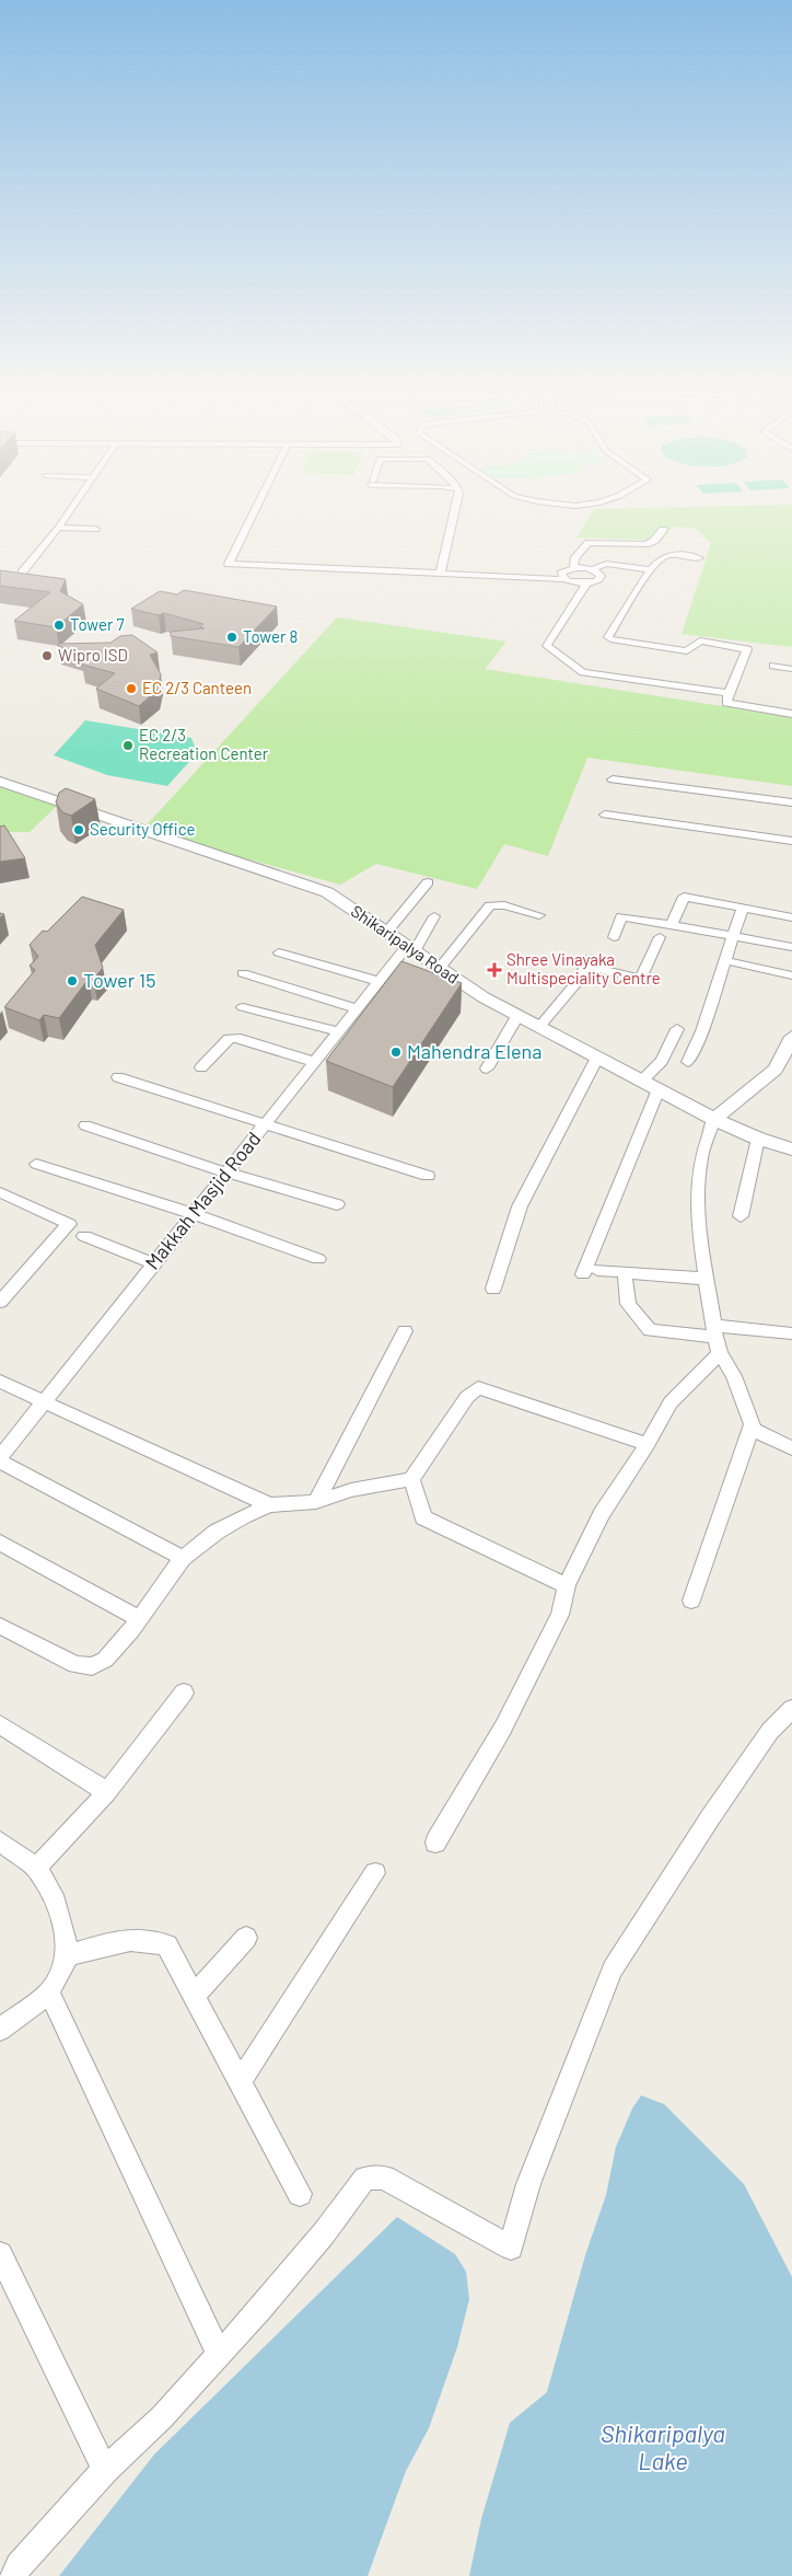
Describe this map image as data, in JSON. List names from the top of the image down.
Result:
{
  "streets": {
    "street": ["Shikaripalya Road", "Makkah Masjid Road"]
  },
  "crossings": [
    ["Shikaripalya Road", "Makkah Masjid Road"]
  ],
  "water": ["Shikaripalya Lake"],
  "places": {
    "other": [
      "Tower 7",
      "Tower 8",
      "Wipro ISD",
      "EC 2/3 Canteen",
      "EC 2/3 Recreation Center",
      "Security Office",
      "Tower 15",
      "Mahendra Elena"
    ],
    "health": ["Shree Vinayaka Multispeciality Centre"]
  }
}
